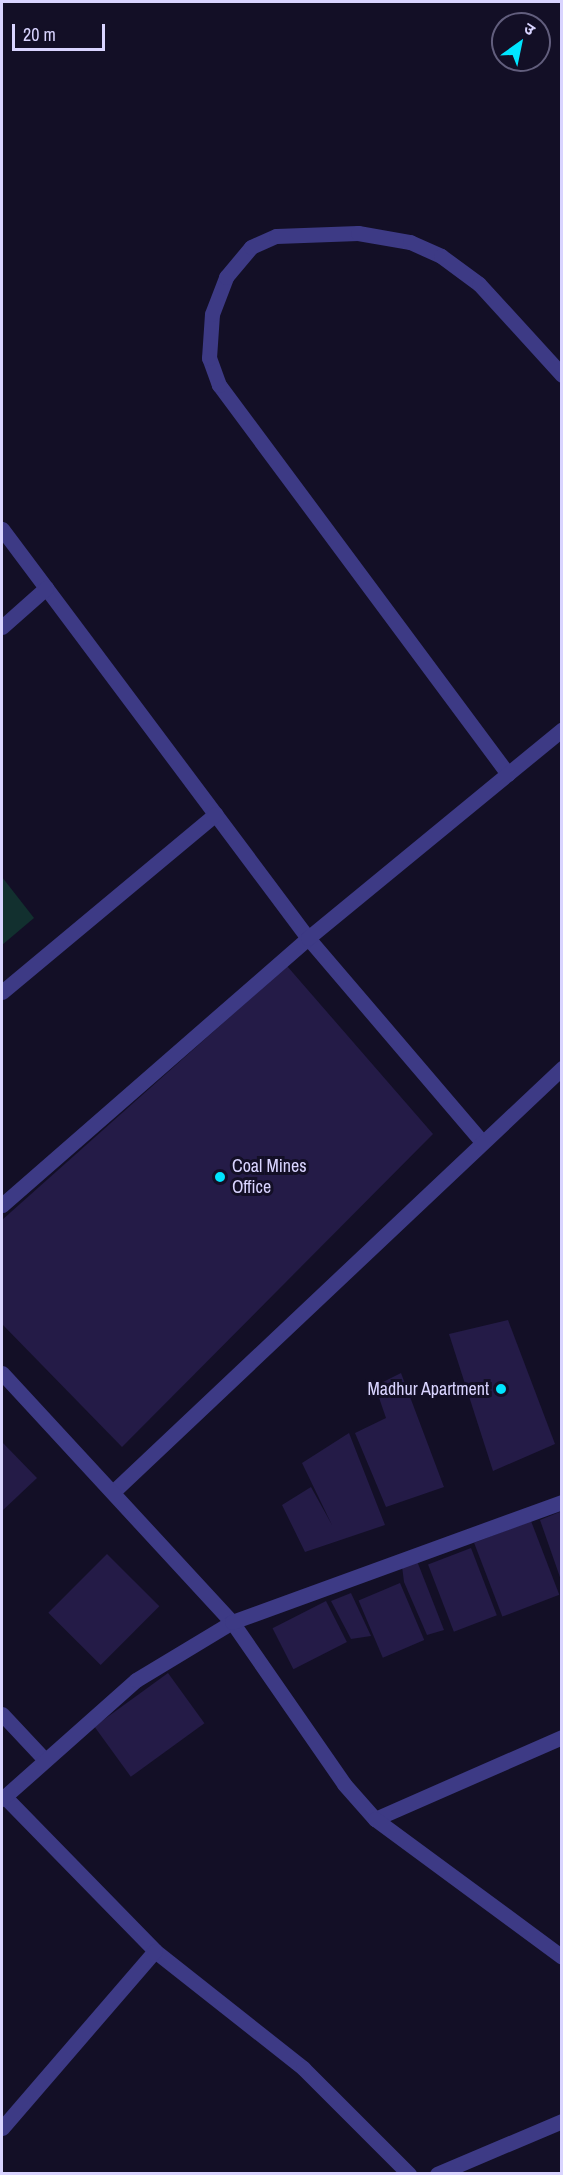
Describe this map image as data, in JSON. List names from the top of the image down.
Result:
{
  "places": ["Coal Mines Office", "Madhur Apartment"],
  "scale_bar": "20 m",
  "north": "top right"
}
